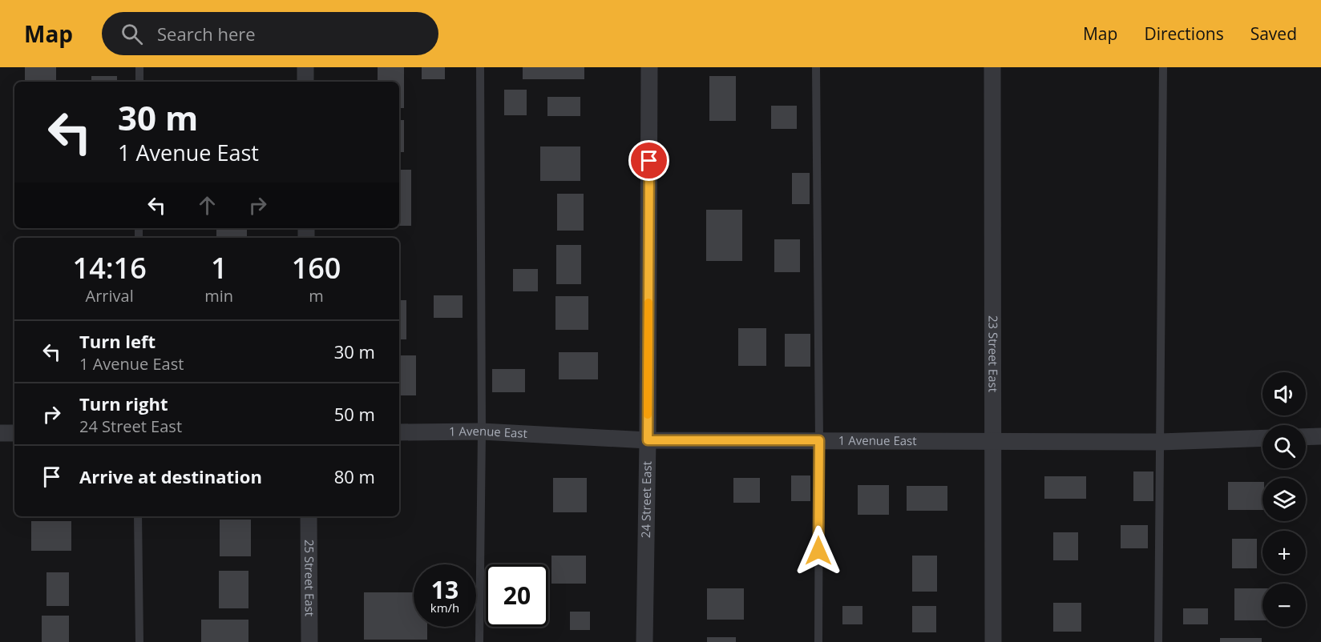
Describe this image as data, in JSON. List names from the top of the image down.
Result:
{
  "streets": {
    "street": [
      "23 Street East",
      "1 Avenue East",
      "24 Street East",
      "25 Street East"
    ]
  },
  "crossings": [
    ["23 Street East", "1 Avenue East"],
    ["1 Avenue East", "24 Street East"]
  ],
  "page": {
    "header": "Map",
    "search": "Search here",
    "nav": ["Map", "Directions", "Saved"],
    "turn": ["30 m", "1 Avenue East"],
    "eta": [
      "14:16",
      "Arrival",
      "1",
      "min",
      "160",
      "m"
    ],
    "list": [
      {
        "name": "Turn left",
        "note": "1 Avenue East",
        "value": "30 m"
      },
      {
        "name": "Turn right",
        "note": "24 Street East",
        "value": "50 m"
      },
      {
        "name": "Arrive at destination",
        "value": "80 m"
      }
    ],
    "map_buttons": ["+", "−"],
    "speed": "13 km/h",
    "limit": "20"
  }
}
